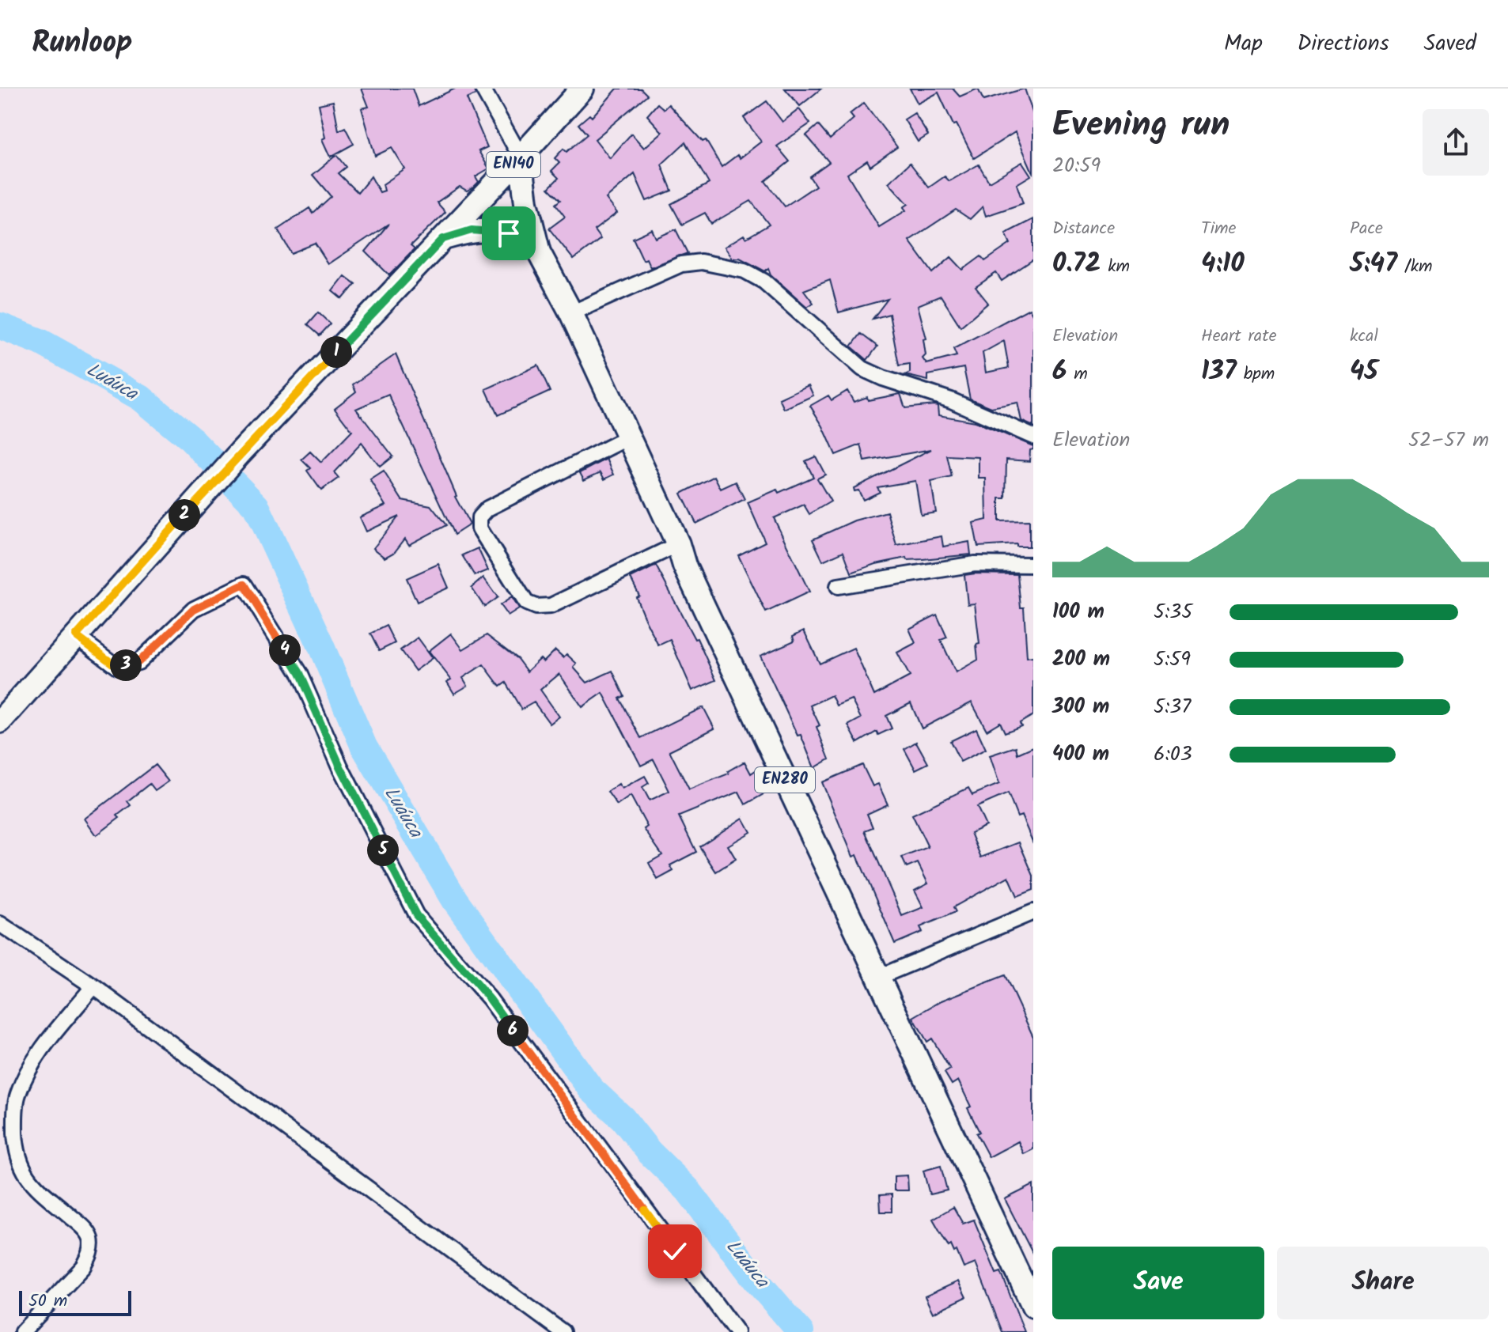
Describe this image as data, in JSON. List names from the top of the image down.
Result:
{
  "streets": {
    "main road": ["EN140", "EN280"]
  },
  "crossings": [
    ["EN140", "EN280"]
  ],
  "water": ["Luáuca"],
  "scale_bar": "50 m",
  "page": {
    "header": "Runloop",
    "nav": ["Map", "Directions", "Saved"],
    "heading": ["Evening run", "20:59"],
    "stats": [
      ["Distance", "0.72 km"],
      ["Time", "4:10"],
      ["Pace", "5:47 /km"],
      ["Elevation", "6 m"],
      ["Heart rate", "137 bpm"],
      ["kcal", "45"]
    ],
    "pins": [
      "1",
      "2",
      "4",
      "3",
      "5",
      "6"
    ],
    "chart": ["Elevation", "52–57 m"],
    "list": [
      {
        "name": "100 m",
        "note": "5:35"
      },
      {
        "name": "200 m",
        "note": "5:59"
      },
      {
        "name": "300 m",
        "note": "5:37"
      },
      {
        "name": "400 m",
        "note": "6:03"
      }
    ],
    "buttons": ["Save", "Share"],
    "scale": "50 m"
  }
}
